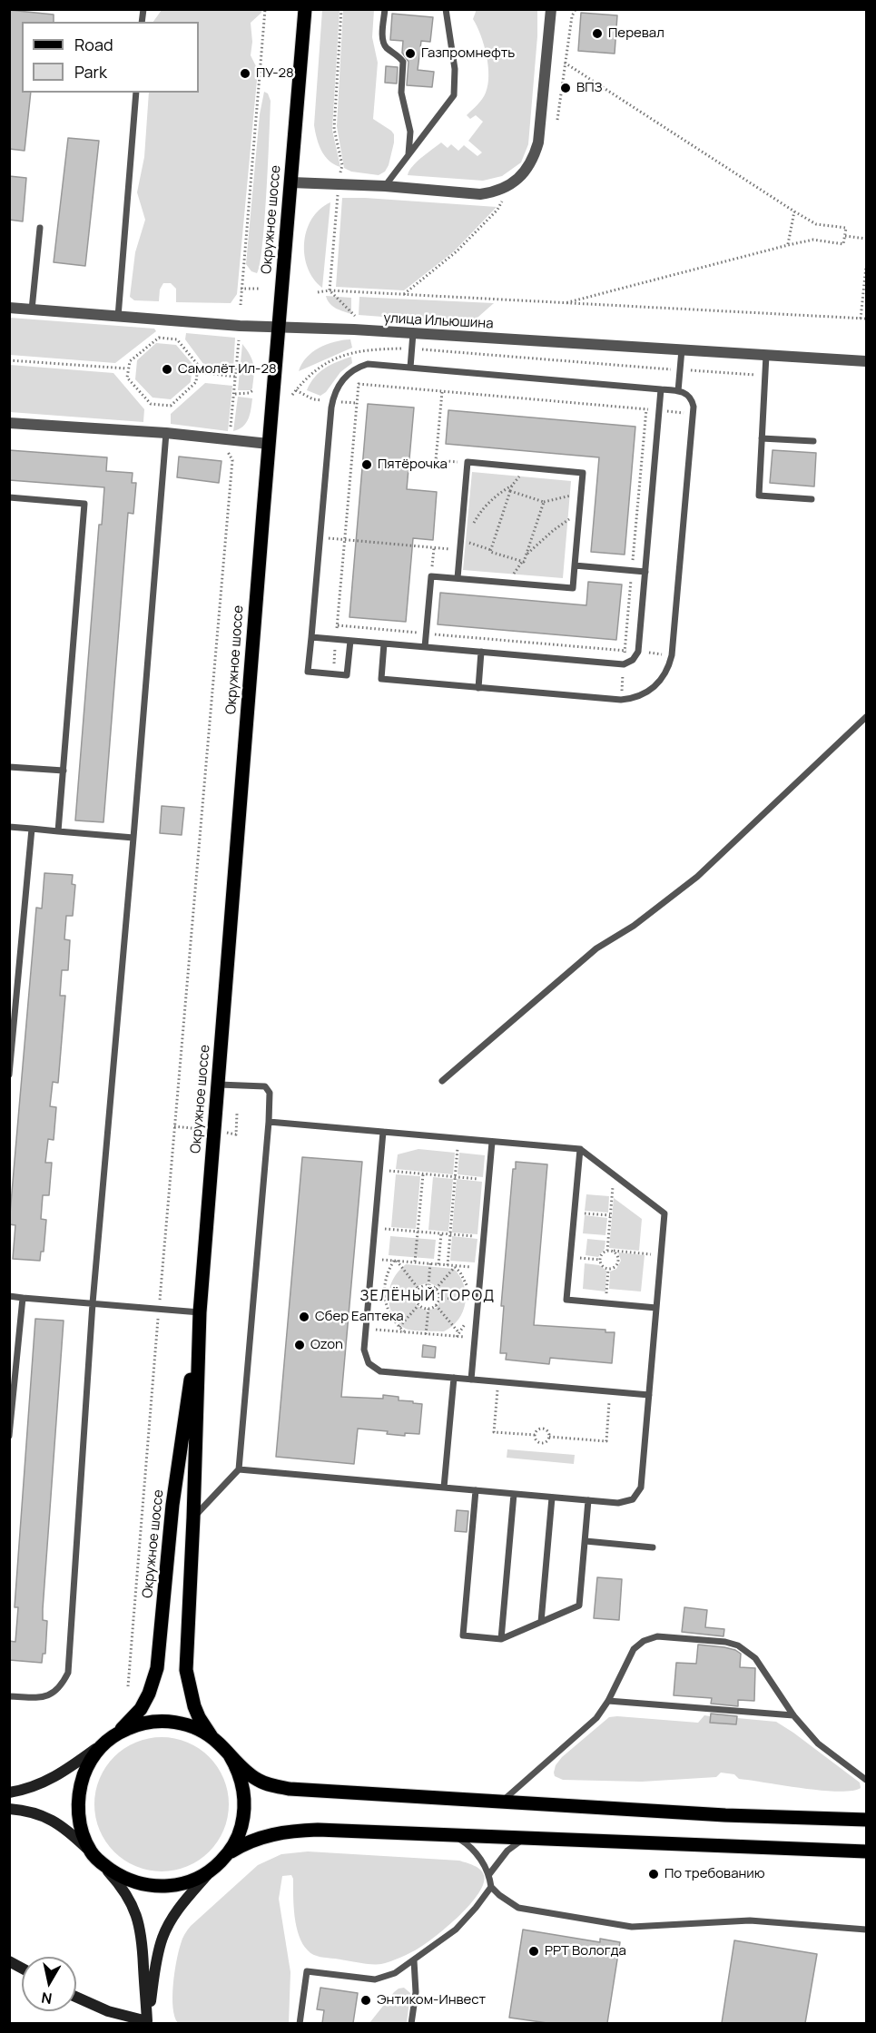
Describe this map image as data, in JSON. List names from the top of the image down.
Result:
{
  "streets": {
    "main road": ["Окружное шоссе"],
    "street": ["улица Ильюшина"]
  },
  "crossings": [
    ["Окружное шоссе", "улица Ильюшина"]
  ],
  "districts": ["ЗЕЛЁНЫЙ ГОРОД"],
  "places": [
    "Перевал",
    "Газпромнефть",
    "ПУ-28",
    "ВПЗ",
    "Самолёт Ил-28",
    "Пятёрочка",
    "Сбер Еаптека",
    "Ozon",
    "По требованию",
    "РРТ Вологда",
    "Энтиком-Инвест"
  ],
  "legend": ["Road", "Park"],
  "north": "bottom"
}
